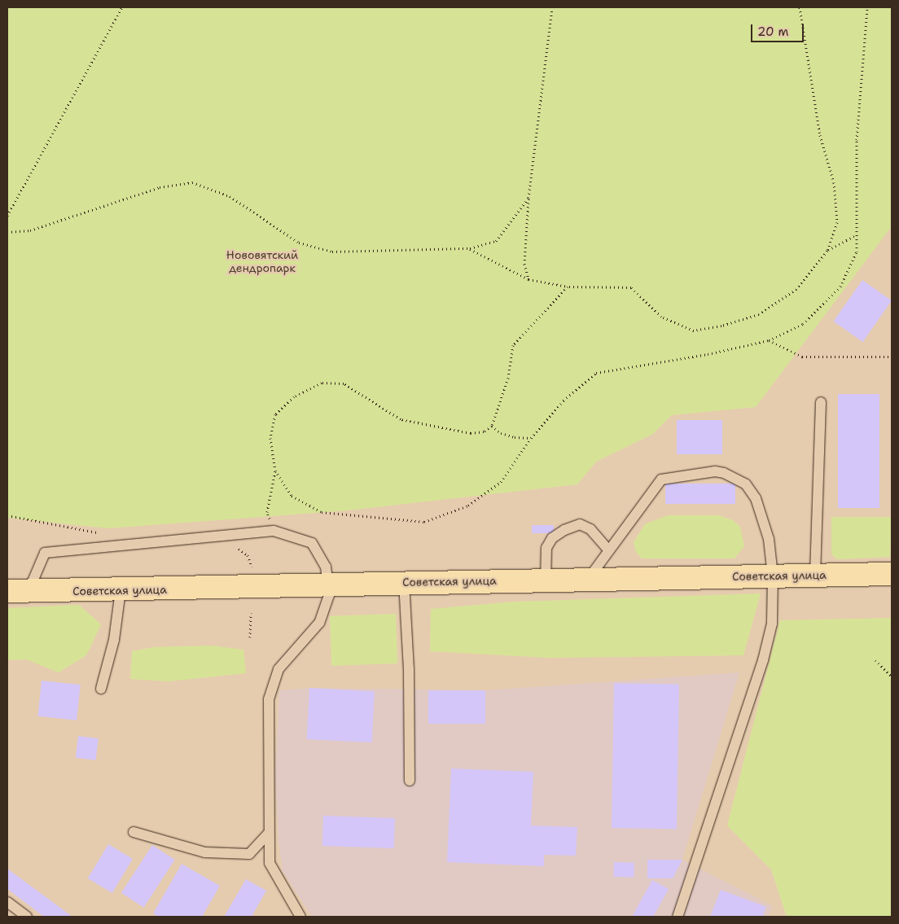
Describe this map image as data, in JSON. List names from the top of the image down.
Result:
{
  "streets": {
    "main road": ["Советская улица"]
  },
  "parks": ["Нововятский дендропарк"],
  "scale_bar": "20 m"
}
